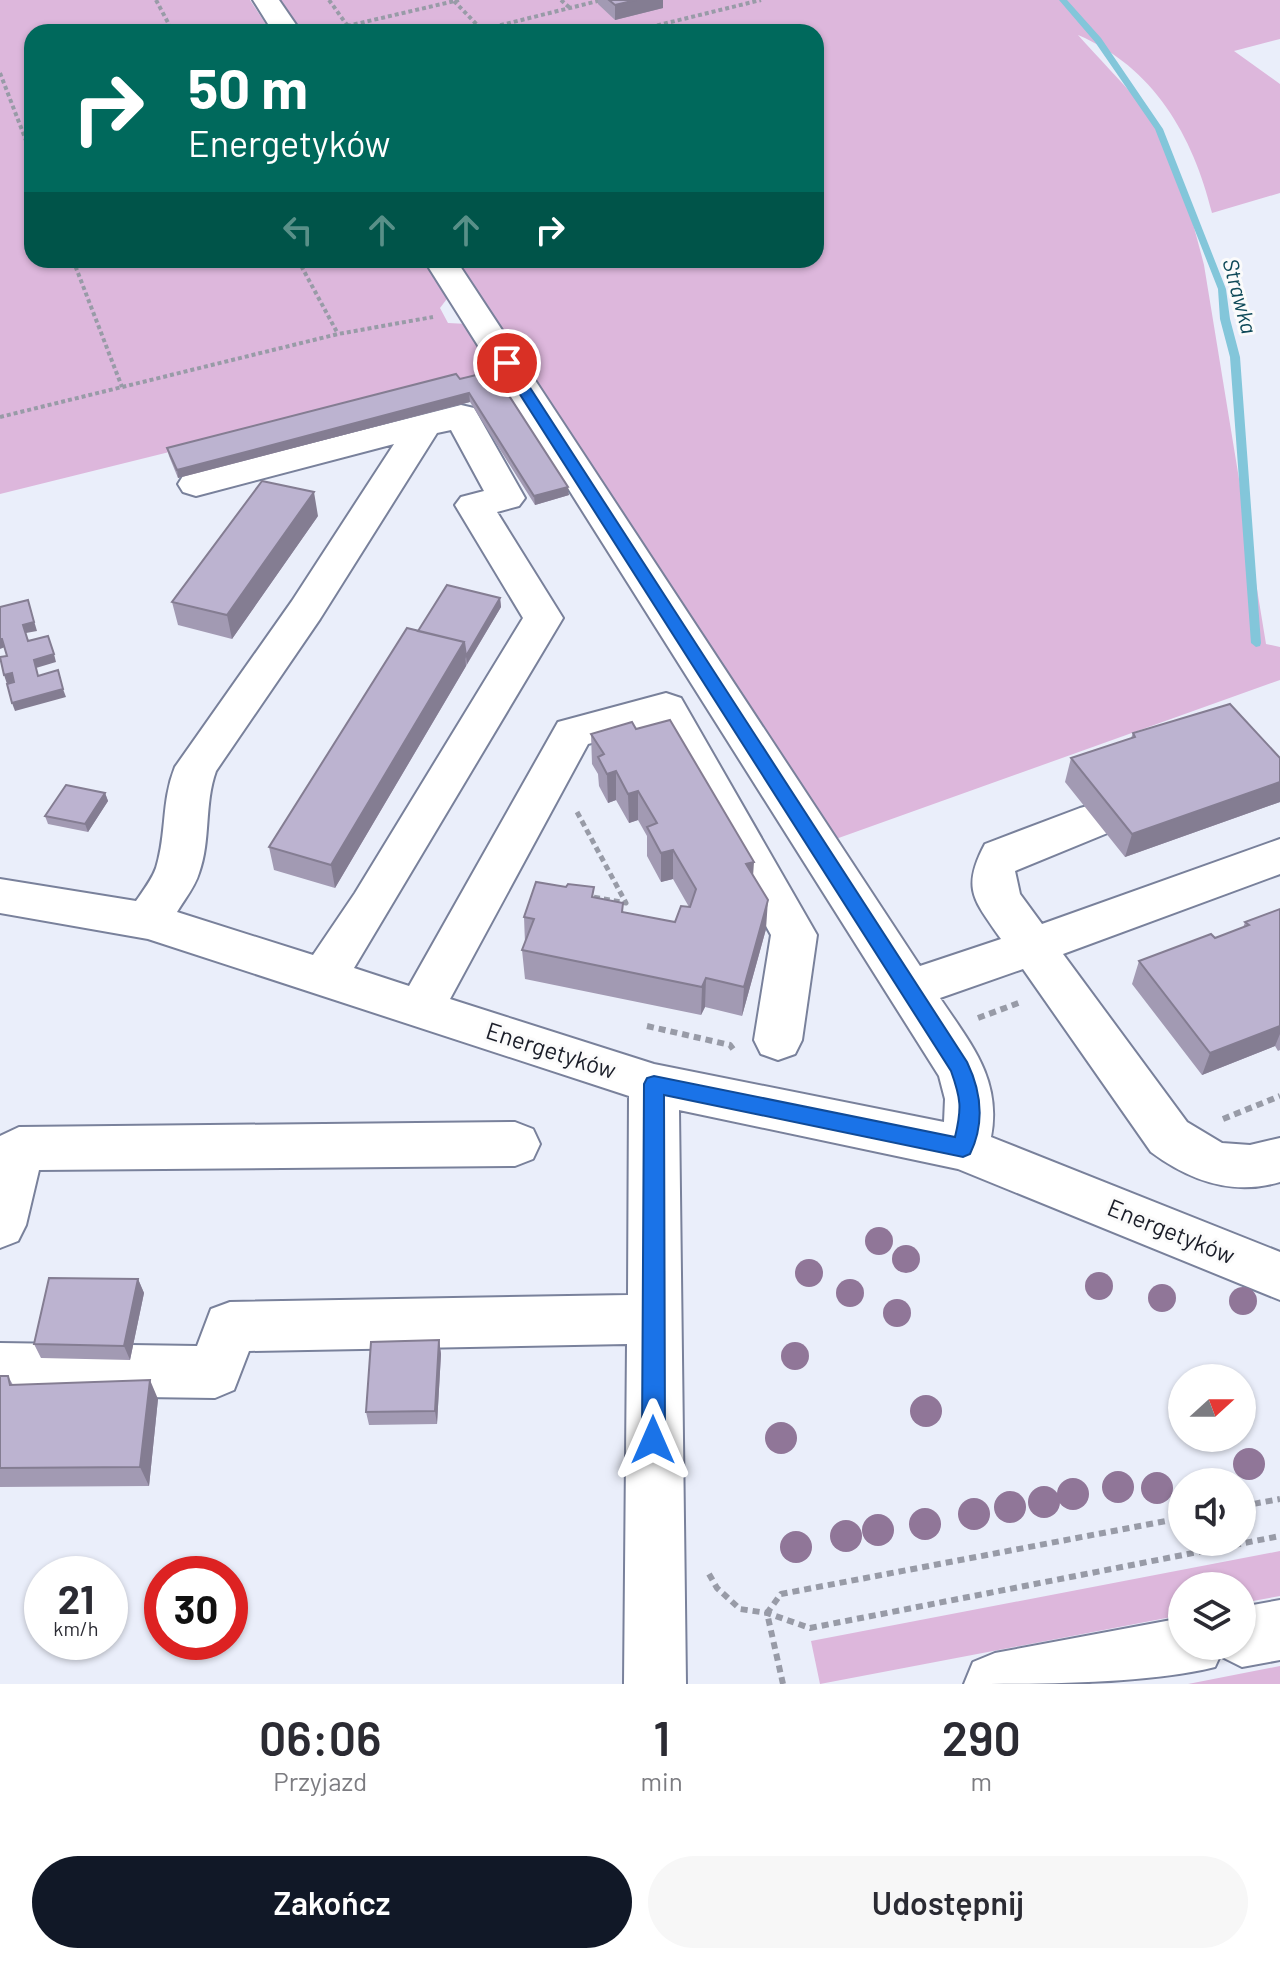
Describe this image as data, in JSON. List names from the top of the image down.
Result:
{
  "streets": {
    "street": ["Energetyków"]
  },
  "water": ["Strawka"],
  "north": "right",
  "page": {
    "turn": ["50 m", "Energetyków"],
    "speed": "21 km/h",
    "limit": "30",
    "eta": [
      "06:06",
      "Przyjazd",
      "1",
      "min",
      "290",
      "m"
    ],
    "buttons": ["Zakończ", "Udostępnij"]
  }
}
